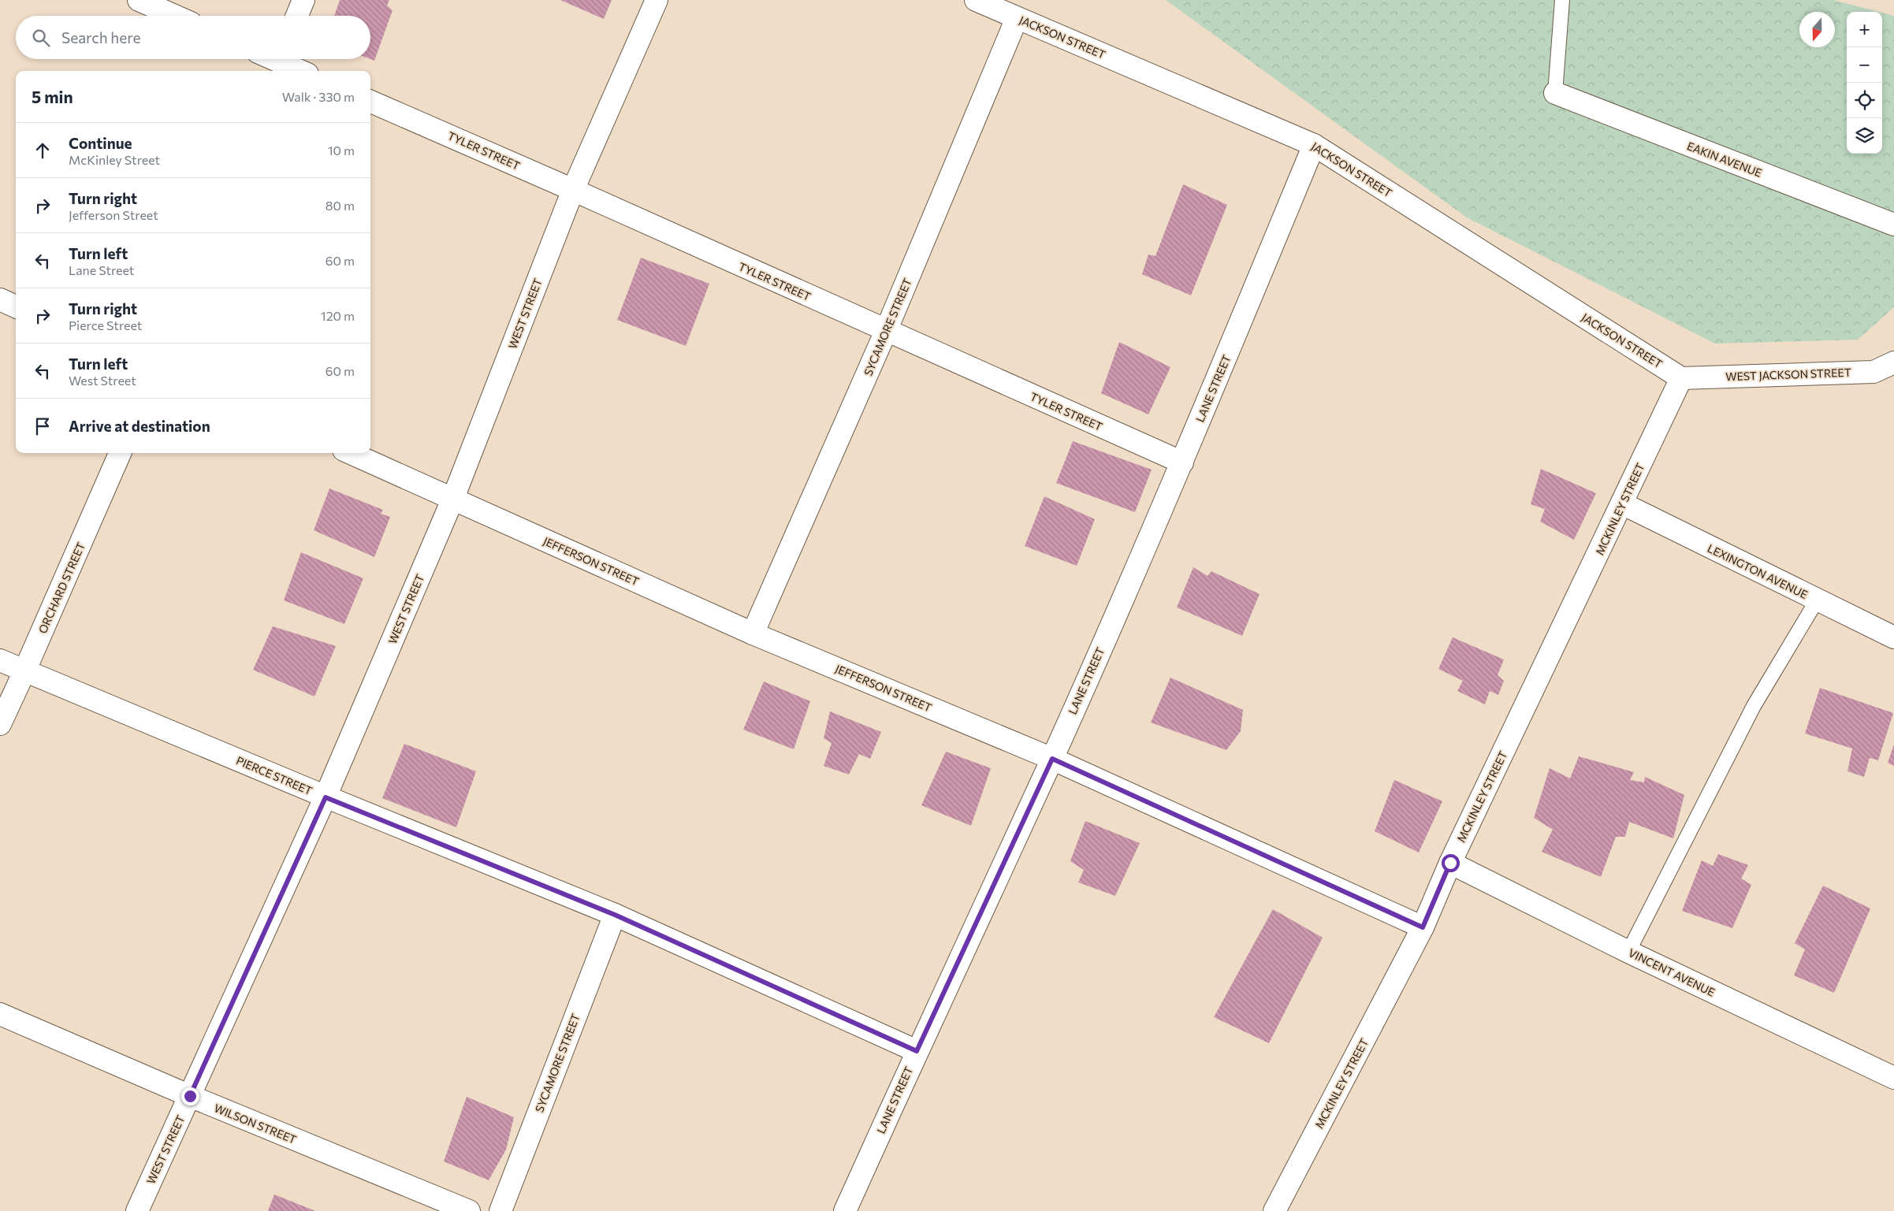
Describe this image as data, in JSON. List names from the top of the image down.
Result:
{
  "streets": {
    "street": [
      "JACKSON STREET",
      "TYLER STREET",
      "EAKIN AVENUE",
      "WEST STREET",
      "SYCAMORE STREET",
      "WEST JACKSON STREET",
      "LANE STREET",
      "MCKINLEY STREET",
      "JEFFERSON STREET",
      "LEXINGTON AVENUE",
      "ORCHARD STREET",
      "PIERCE STREET",
      "VINCENT AVENUE",
      "WILSON STREET"
    ]
  },
  "crossings": [
    ["JACKSON STREET", "SYCAMORE STREET"],
    ["JACKSON STREET", "WEST JACKSON STREET"],
    ["JACKSON STREET", "LANE STREET"],
    ["JACKSON STREET", "MCKINLEY STREET"],
    ["TYLER STREET", "WEST STREET"],
    ["TYLER STREET", "SYCAMORE STREET"],
    ["TYLER STREET", "LANE STREET"],
    ["WEST STREET", "JEFFERSON STREET"],
    ["WEST STREET", "PIERCE STREET"],
    ["WEST STREET", "WILSON STREET"],
    ["SYCAMORE STREET", "JEFFERSON STREET"],
    ["SYCAMORE STREET", "PIERCE STREET"],
    ["WEST JACKSON STREET", "MCKINLEY STREET"],
    ["LANE STREET", "JEFFERSON STREET"],
    ["LANE STREET", "PIERCE STREET"],
    ["MCKINLEY STREET", "JEFFERSON STREET"],
    ["MCKINLEY STREET", "LEXINGTON AVENUE"],
    ["MCKINLEY STREET", "VINCENT AVENUE"],
    ["ORCHARD STREET", "PIERCE STREET"]
  ],
  "north": "bottom",
  "page": {
    "map_buttons": ["+", "−"],
    "search": "Search here",
    "heading": ["5 min", "Walk · 330 m"],
    "list": [
      ["Continue", "McKinley Street", "10 m"],
      ["Turn right", "Jefferson Street", "80 m"],
      ["Turn left", "Lane Street", "60 m"],
      ["Turn right", "Pierce Street", "120 m"],
      ["Turn left", "West Street", "60 m"],
      "Arrive at destination"
    ]
  }
}
